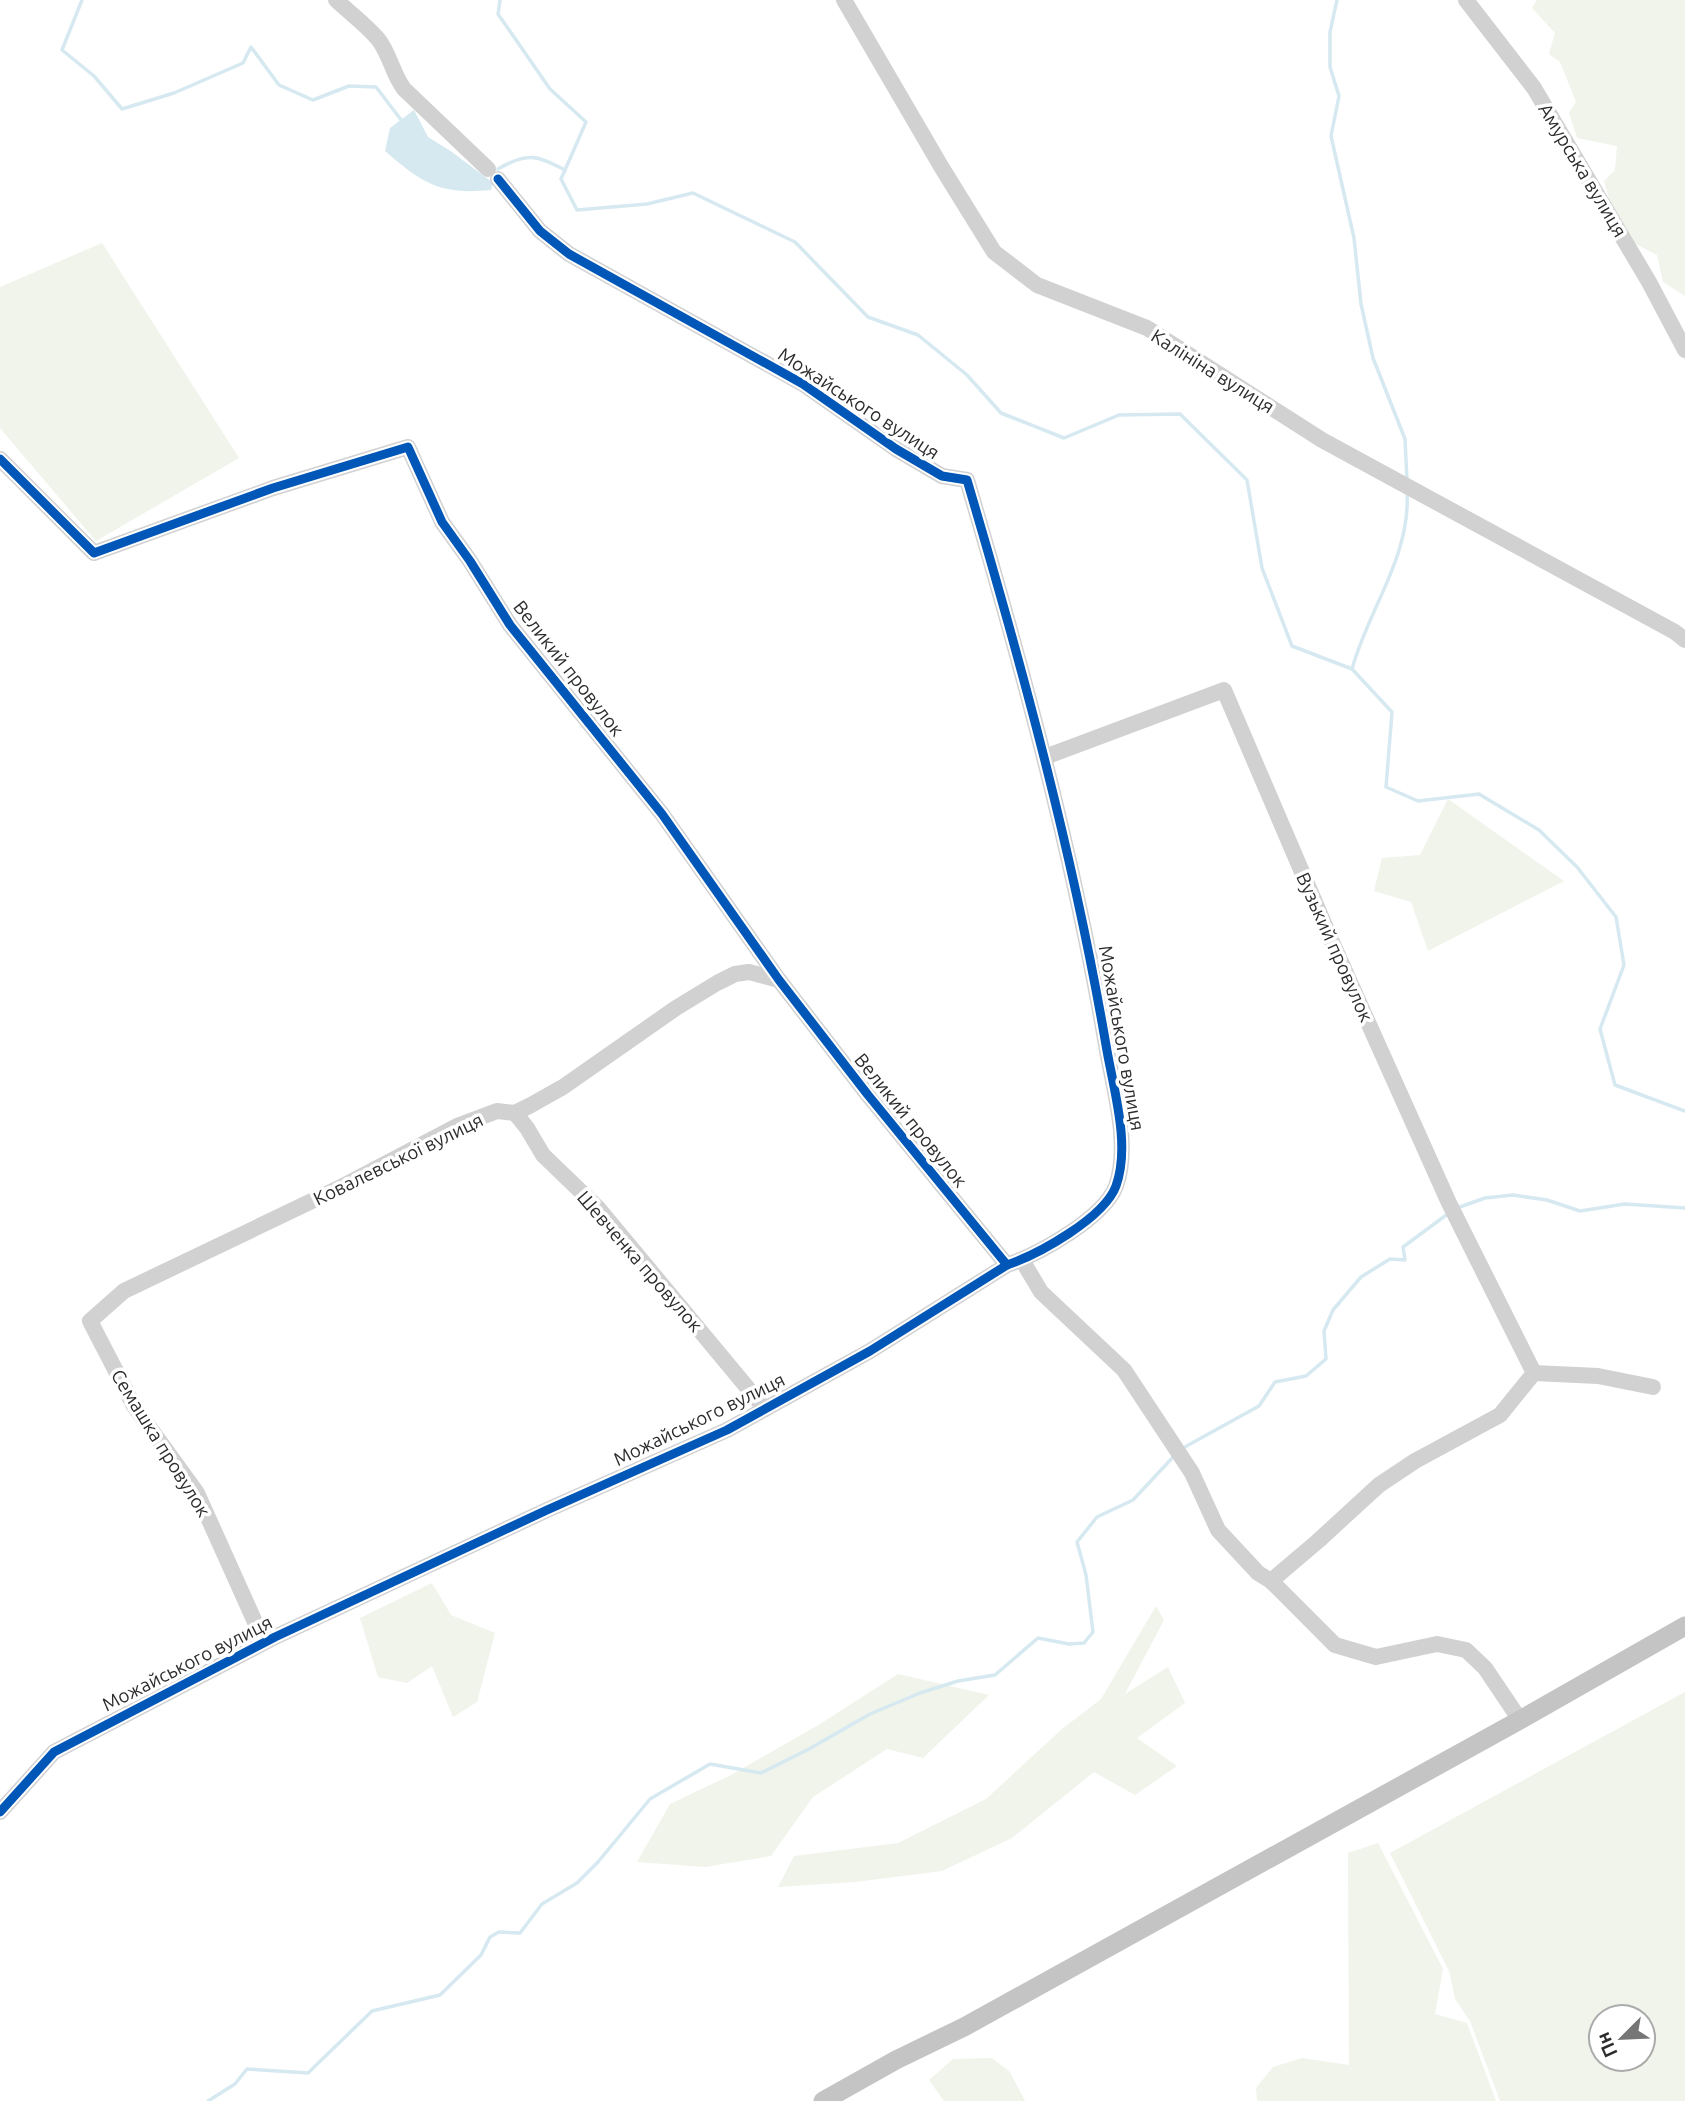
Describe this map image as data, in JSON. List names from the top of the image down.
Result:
{
  "streets": {
    "street": [
      "Амурська вулиця",
      "Калініна вулиця",
      "Можайського вулиця",
      "Великий провулок",
      "Вузький провулок",
      "Ковалевської вулиця",
      "Шевченка провулок",
      "Семашка провулок"
    ]
  },
  "crossings": [
    ["Можайського вулиця", "Великий провулок"],
    ["Можайського вулиця", "Вузький провулок"],
    ["Можайського вулиця", "Шевченка провулок"],
    ["Можайського вулиця", "Семашка провулок"],
    ["Великий провулок", "Ковалевської вулиця"],
    ["Ковалевської вулиця", "Шевченка провулок"],
    ["Ковалевської вулиця", "Семашка провулок"]
  ],
  "north": "bottom left"
}
